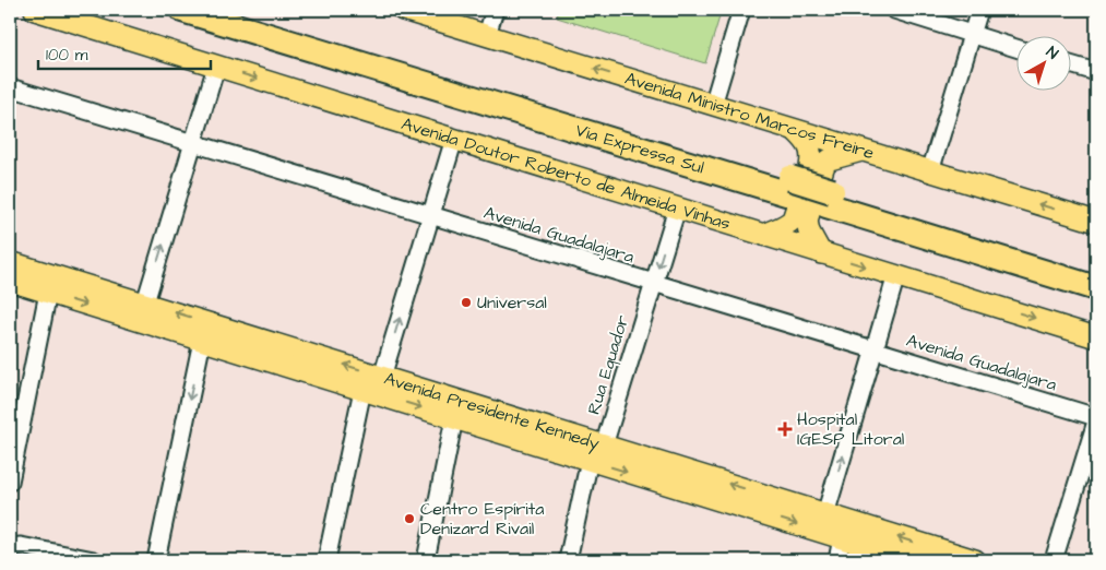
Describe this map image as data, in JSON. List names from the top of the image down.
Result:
{
  "streets": {
    "highway": ["Via Expressa Sul"],
    "main road": ["Avenida Ministro Marcos Freire", "Avenida Doutor Roberto de Almeida Vinhas", "Avenida Presidente Kennedy"],
    "street": ["Avenida Guadalajara", "Rua Equador"]
  },
  "crossings": [
    ["Avenida Doutor Roberto de Almeida Vinhas", "Rua Equador"],
    ["Avenida Guadalajara", "Rua Equador"],
    ["Rua Equador", "Avenida Presidente Kennedy"]
  ],
  "one_way": ["Avenida Ministro Marcos Freire", "Avenida Doutor Roberto de Almeida Vinhas"],
  "places": {
    "other": ["Universal", "Centro Espírita Denizard Rivail"],
    "health": ["Hospital IGESP Litoral"]
  },
  "scale_bar": "100 m",
  "north": "top right"
}
